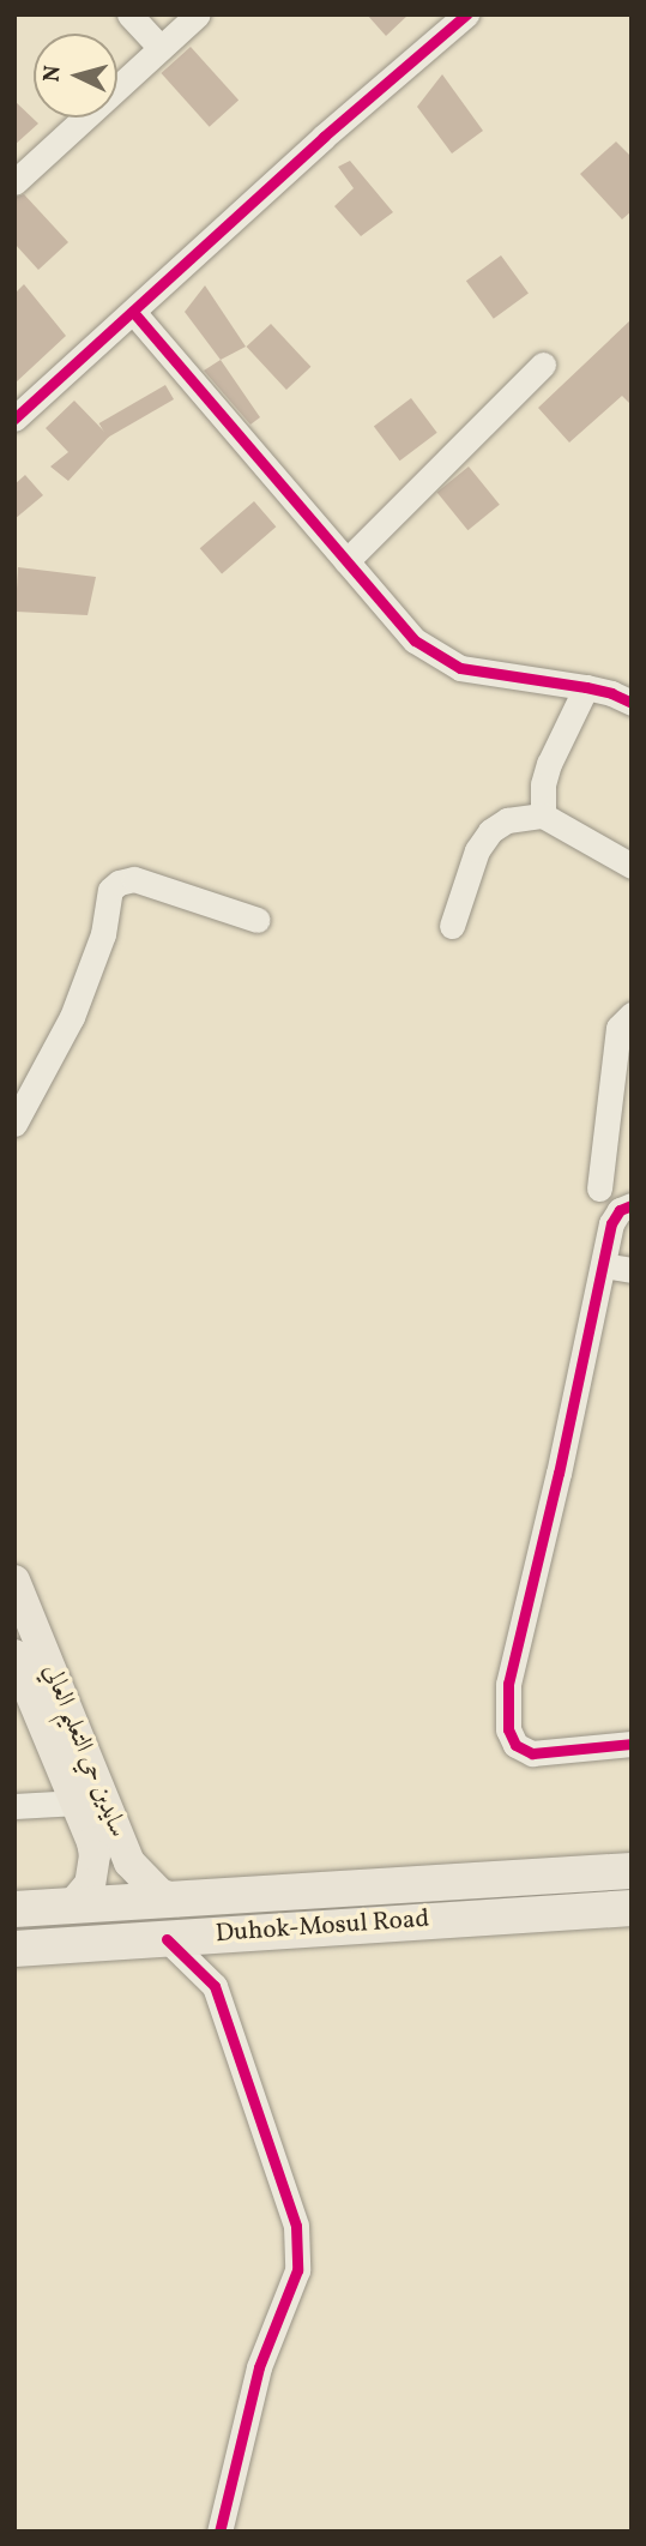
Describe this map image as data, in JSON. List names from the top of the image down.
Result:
{
  "streets": {
    "highway": ["Duhok-Mosul Road"],
    "main road": ["سايدين حي التعليم العالي"]
  },
  "crossings": [
    ["سايدين حي التعليم العالي", "Duhok-Mosul Road"]
  ],
  "north": "left"
}
